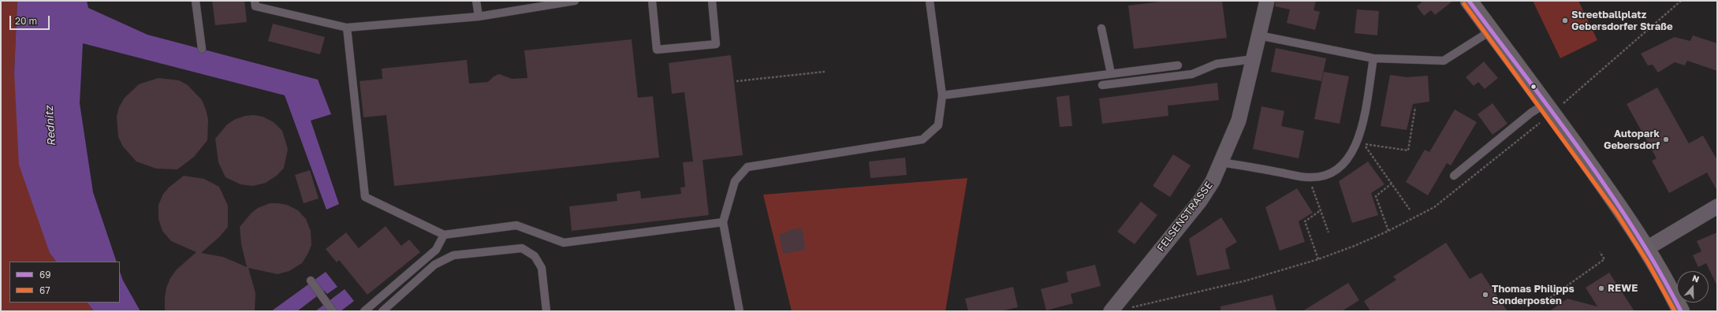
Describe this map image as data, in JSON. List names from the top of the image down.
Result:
{
  "streets": {
    "street": ["FELSENSTRASSE"]
  },
  "water": ["Rednitz"],
  "places": [
    "Streetballplatz Gebersdorfer Straße",
    "Autopark Gebersdorf",
    "REWE",
    "Thomas Philipps Sonderposten"
  ],
  "lines": ["transit line 69", "transit line 67"],
  "legend": ["69", "67"],
  "scale_bar": "20 m",
  "north": "top"
}
